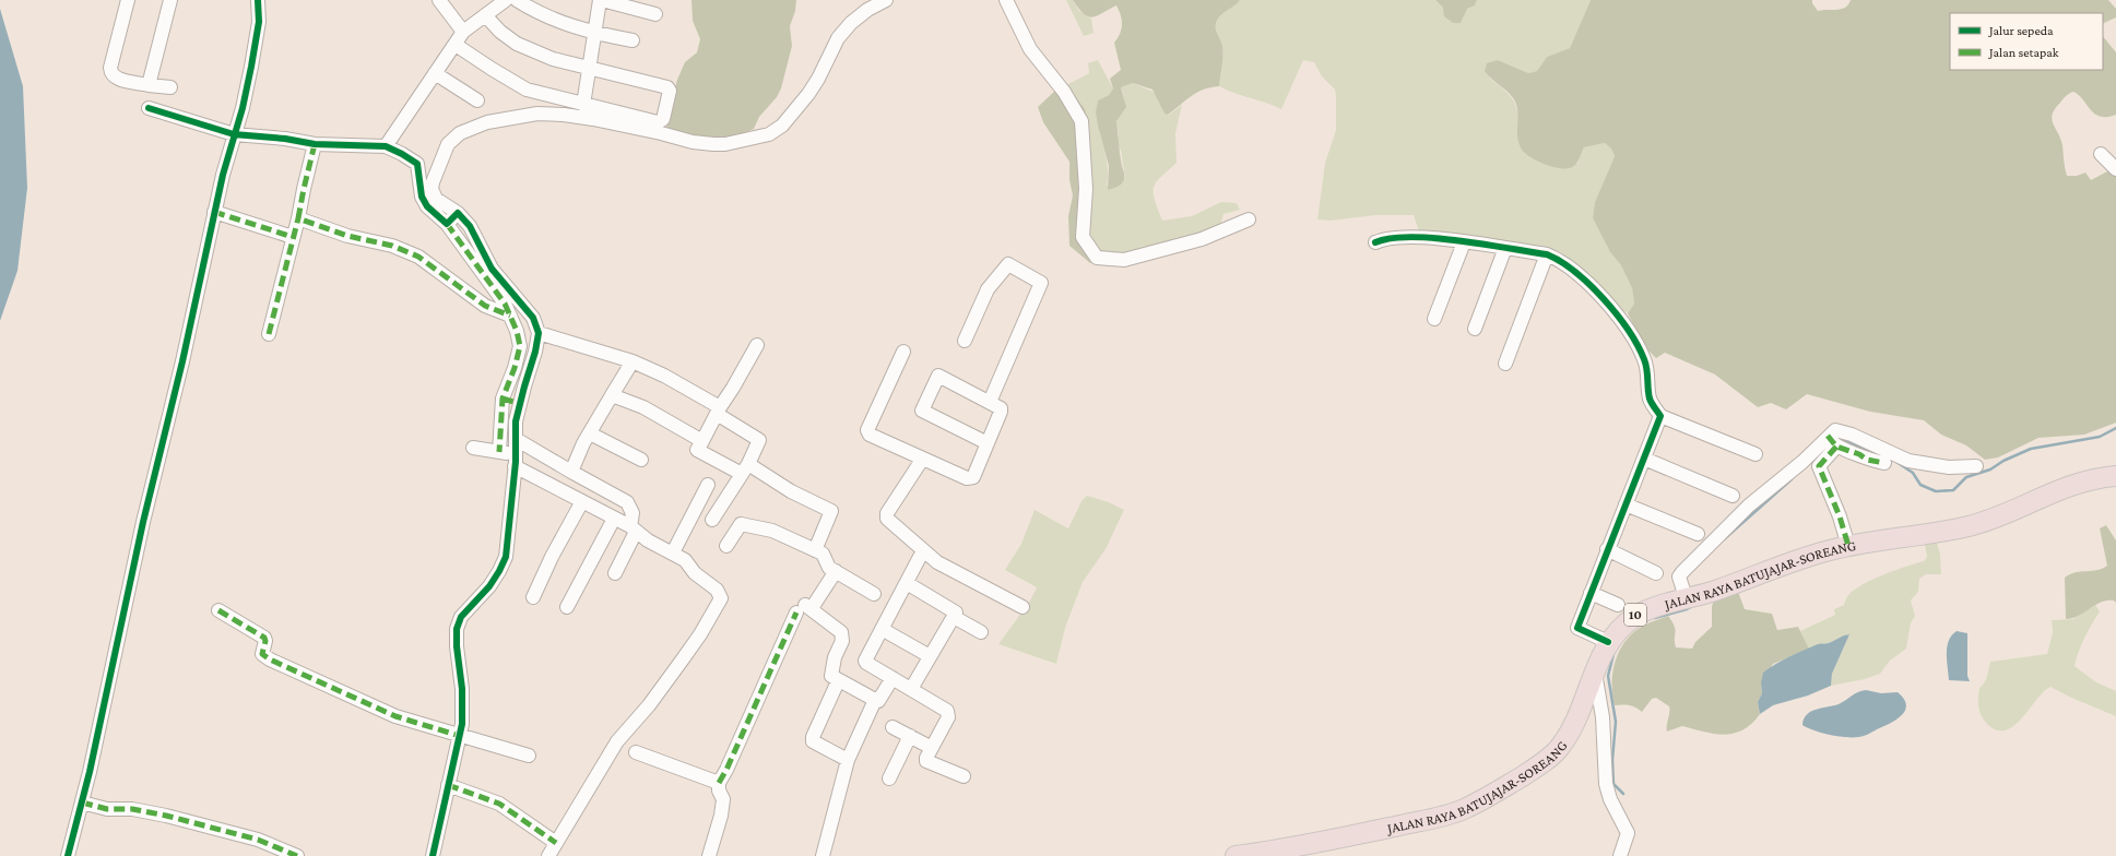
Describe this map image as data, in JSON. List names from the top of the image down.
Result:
{
  "streets": {
    "highway": ["JALAN RAYA BATUJAJAR-SOREANG", "10"]
  },
  "legend": ["Jalur sepeda", "Jalan setapak"]
}
